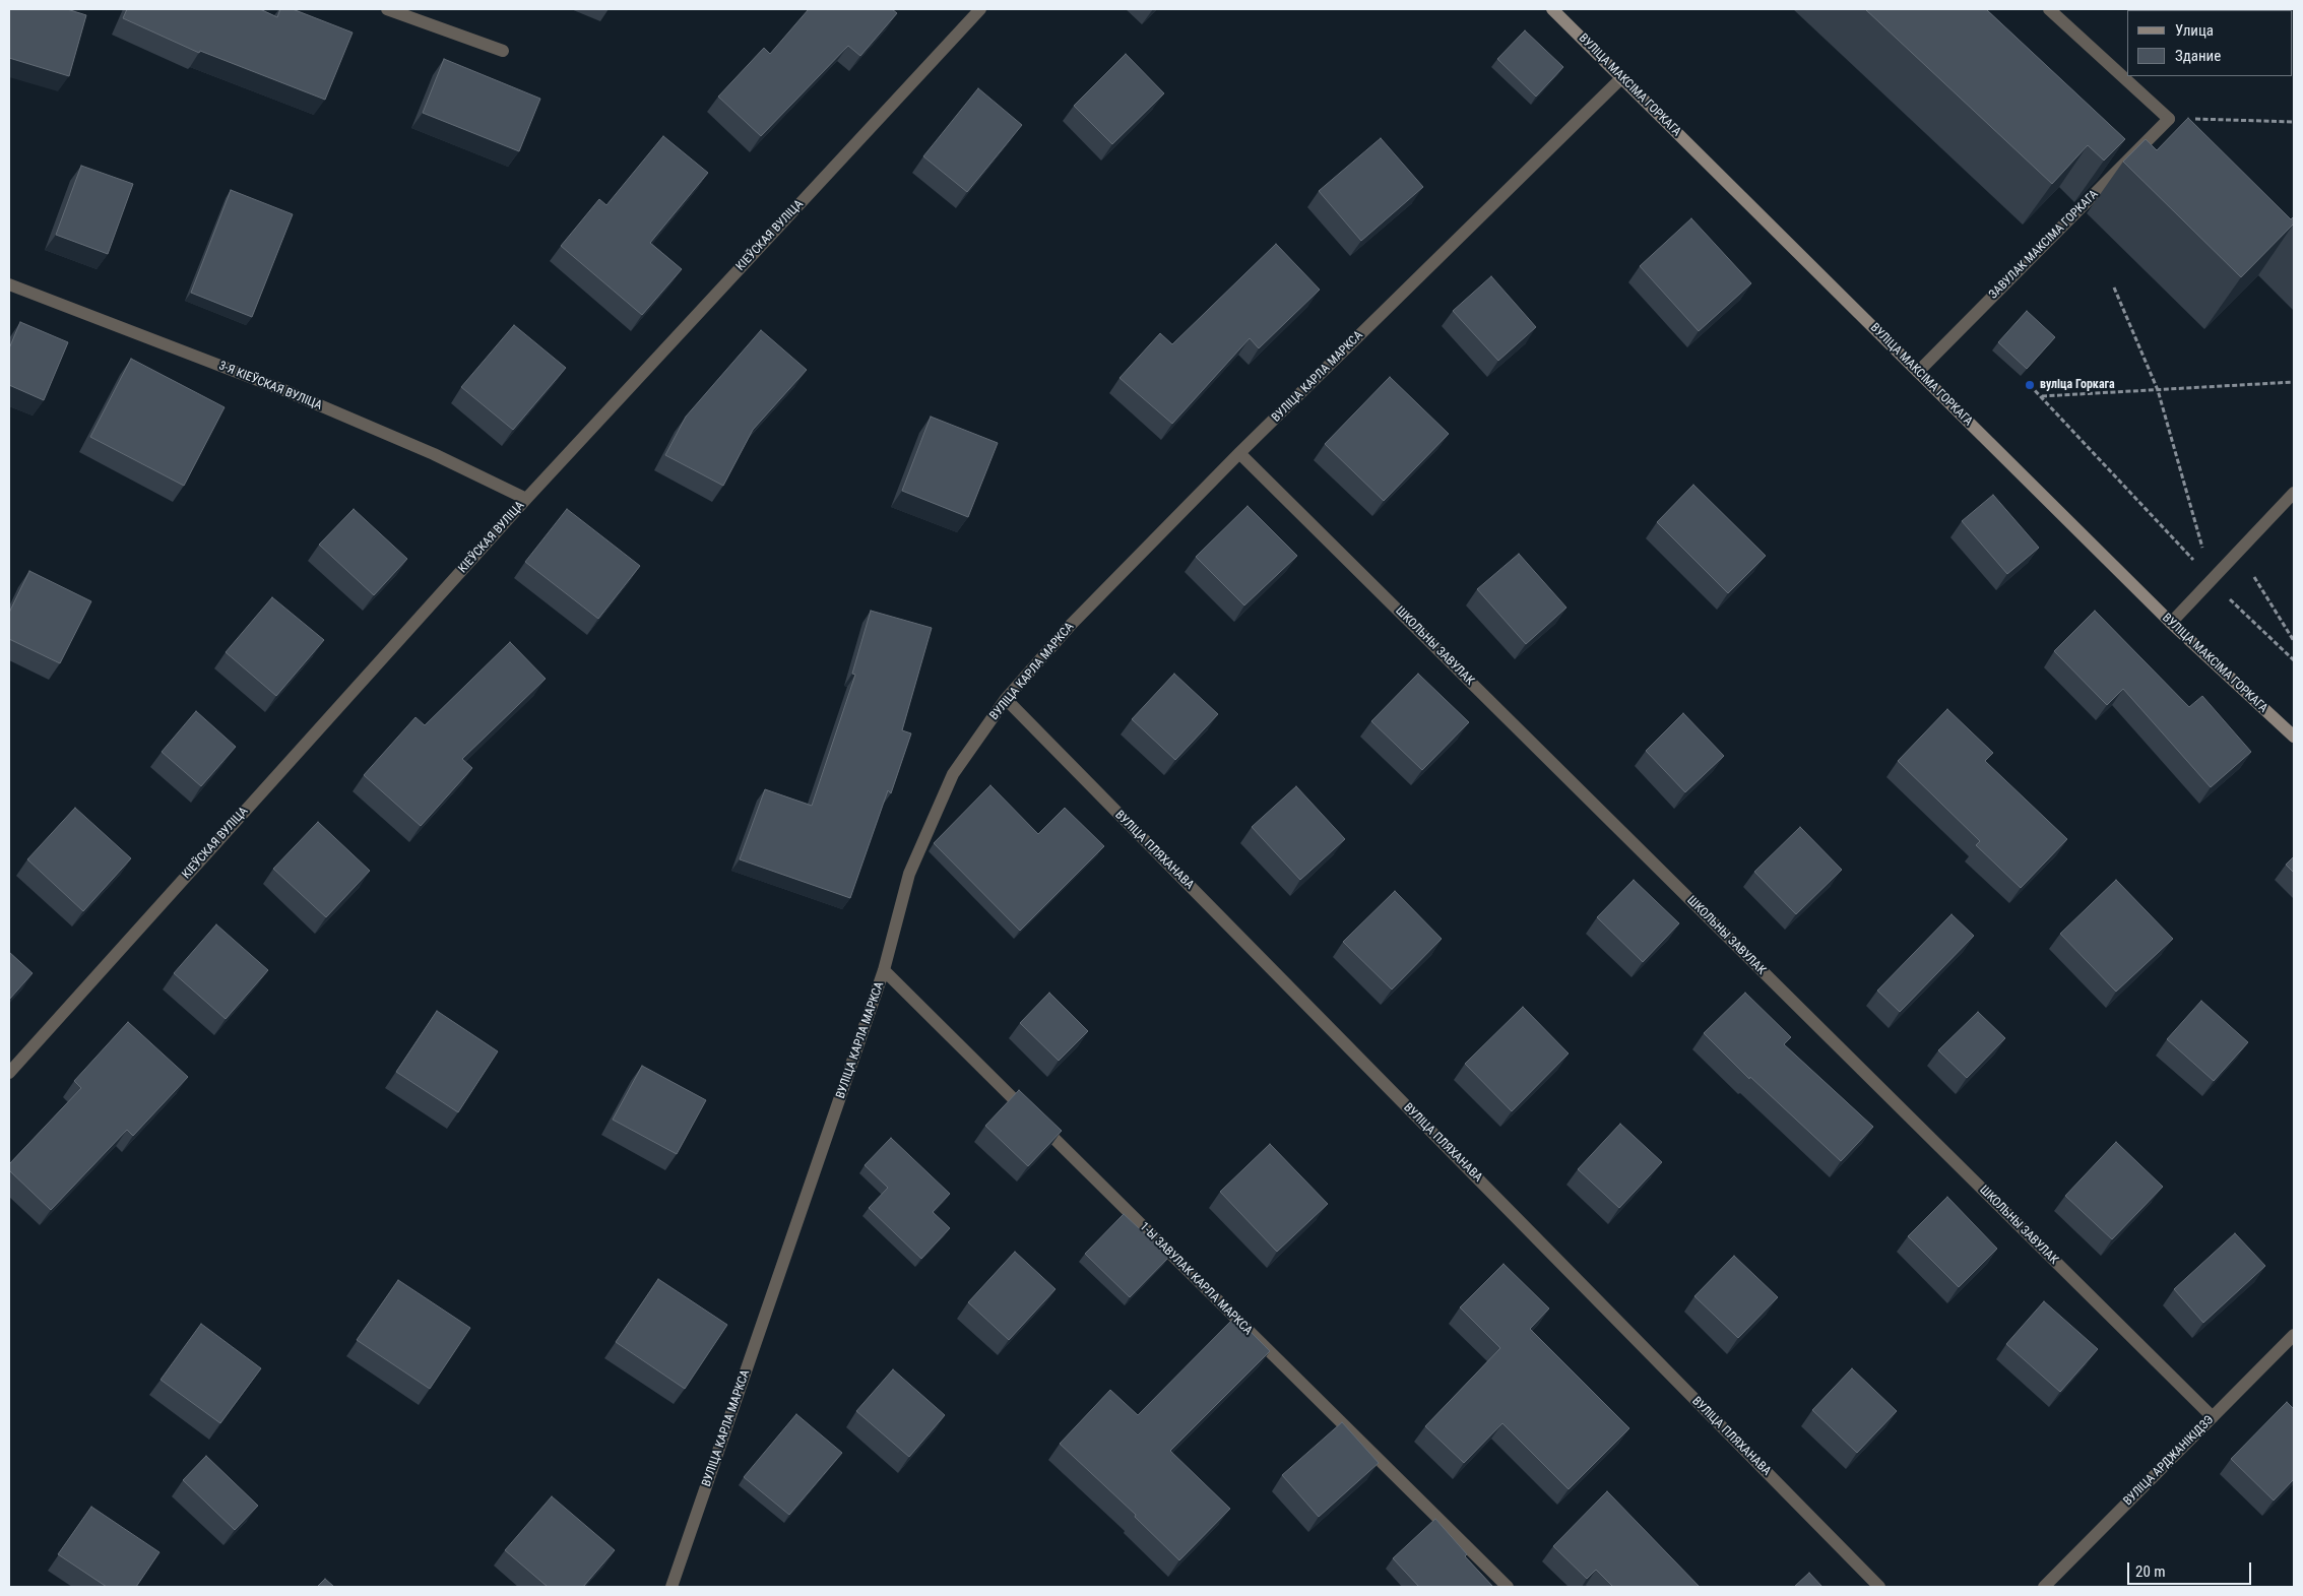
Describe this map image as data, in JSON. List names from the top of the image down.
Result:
{
  "streets": {
    "street": [
      "ВУЛІЦА МАКСІМА ГОРКАГА",
      "КІЕЎСКАЯ ВУЛІЦА",
      "ЗАВУЛАК МАКСІМА ГОРКАГА",
      "ВУЛІЦА КАРЛА МАРКСА",
      "3-Я КІЕЎСКАЯ ВУЛІЦА",
      "ШКОЛЬНЫ ЗАВУЛАК",
      "ВУЛІЦА ПЛЯХАНАВА",
      "1-Ы ЗАВУЛАК КАРЛА МАРКСА",
      "ВУЛІЦА АРДЖАНІКІДЗЭ"
    ]
  },
  "crossings": [
    ["ВУЛІЦА МАКСІМА ГОРКАГА", "ЗАВУЛАК МАКСІМА ГОРКАГА"],
    ["ВУЛІЦА МАКСІМА ГОРКАГА", "ВУЛІЦА КАРЛА МАРКСА"],
    ["КІЕЎСКАЯ ВУЛІЦА", "3-Я КІЕЎСКАЯ ВУЛІЦА"],
    ["ВУЛІЦА КАРЛА МАРКСА", "ШКОЛЬНЫ ЗАВУЛАК"],
    ["ВУЛІЦА КАРЛА МАРКСА", "ВУЛІЦА ПЛЯХАНАВА"],
    ["ВУЛІЦА КАРЛА МАРКСА", "1-Ы ЗАВУЛАК КАРЛА МАРКСА"],
    ["ШКОЛЬНЫ ЗАВУЛАК", "ВУЛІЦА АРДЖАНІКІДЗЭ"]
  ],
  "places": ["вуліца Горкага"],
  "legend": ["Улица", "Здание"],
  "scale_bar": "20 m"
}
